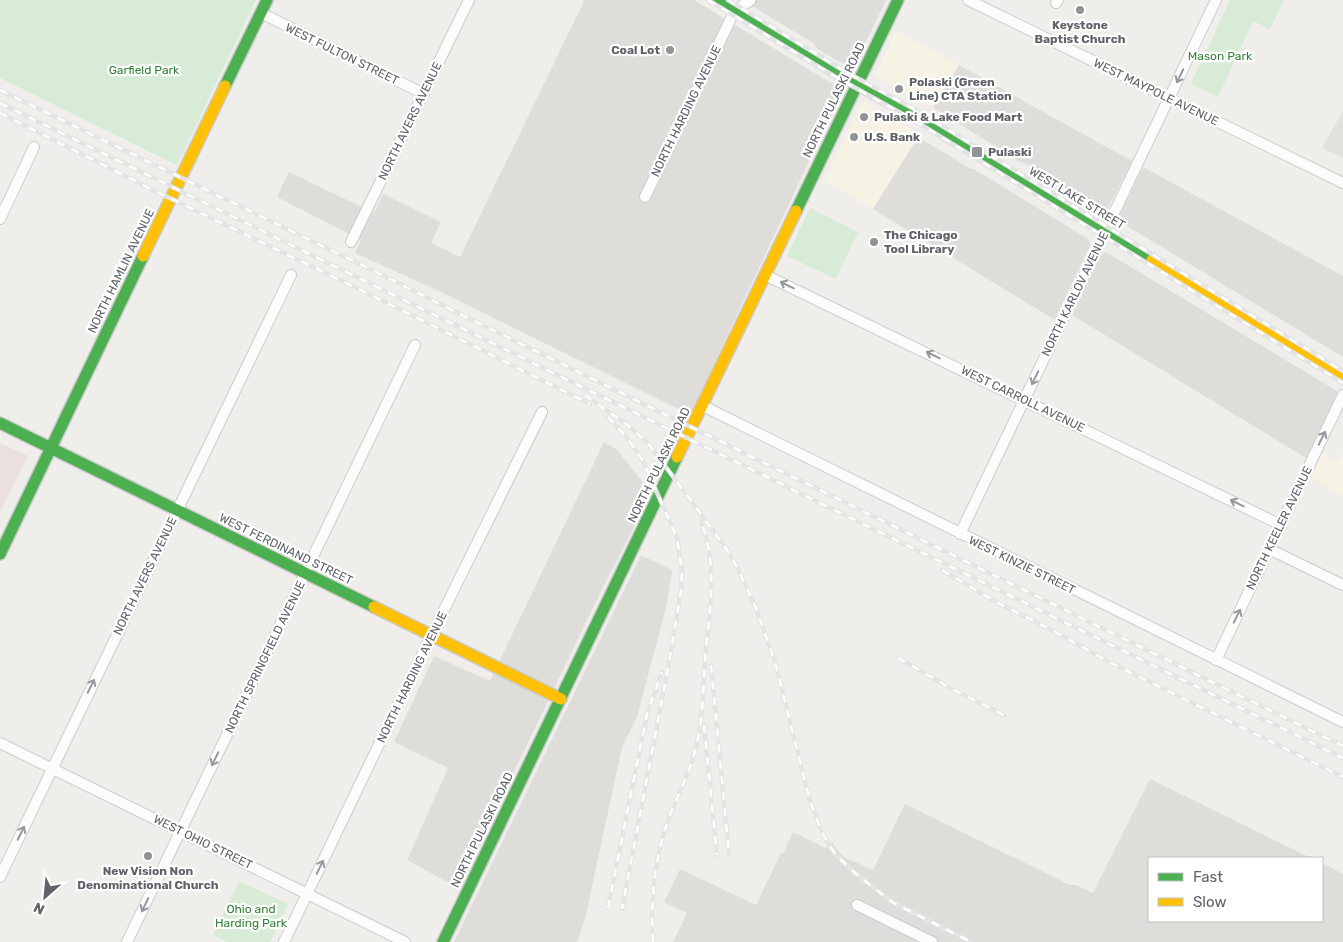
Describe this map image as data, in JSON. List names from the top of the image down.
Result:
{
  "streets": {
    "main road": [
      "NORTH PULASKI ROAD",
      "WEST LAKE STREET",
      "NORTH HAMLIN AVENUE",
      "WEST FERDINAND STREET"
    ],
    "street": [
      "WEST FULTON STREET",
      "WEST MAYPOLE AVENUE",
      "NORTH HARDING AVENUE",
      "NORTH AVERS AVENUE",
      "NORTH KARLOV AVENUE",
      "WEST CARROLL AVENUE",
      "NORTH KEELER AVENUE",
      "WEST KINZIE STREET",
      "NORTH SPRINGFIELD AVENUE",
      "WEST OHIO STREET"
    ]
  },
  "crossings": [
    ["WEST FULTON STREET", "NORTH AVERS AVENUE"],
    ["WEST FULTON STREET", "NORTH HAMLIN AVENUE"],
    ["WEST MAYPOLE AVENUE", "NORTH KARLOV AVENUE"],
    ["NORTH PULASKI ROAD", "WEST LAKE STREET"],
    ["NORTH PULASKI ROAD", "WEST CARROLL AVENUE"],
    ["NORTH PULASKI ROAD", "WEST FERDINAND STREET"],
    ["NORTH PULASKI ROAD", "WEST KINZIE STREET"],
    ["NORTH HARDING AVENUE", "WEST LAKE STREET"],
    ["NORTH HARDING AVENUE", "WEST FERDINAND STREET"],
    ["NORTH HARDING AVENUE", "WEST OHIO STREET"],
    ["NORTH AVERS AVENUE", "WEST FERDINAND STREET"],
    ["NORTH AVERS AVENUE", "WEST OHIO STREET"],
    ["WEST LAKE STREET", "NORTH KARLOV AVENUE"],
    ["NORTH HAMLIN AVENUE", "WEST FERDINAND STREET"],
    ["NORTH KARLOV AVENUE", "WEST CARROLL AVENUE"],
    ["NORTH KARLOV AVENUE", "WEST KINZIE STREET"],
    ["WEST CARROLL AVENUE", "NORTH KEELER AVENUE"],
    ["NORTH KEELER AVENUE", "WEST KINZIE STREET"],
    ["WEST FERDINAND STREET", "NORTH SPRINGFIELD AVENUE"],
    ["NORTH SPRINGFIELD AVENUE", "WEST OHIO STREET"]
  ],
  "one_way": [
    "NORTH HARDING AVENUE",
    "NORTH AVERS AVENUE",
    "NORTH KARLOV AVENUE",
    "WEST CARROLL AVENUE",
    "NORTH KEELER AVENUE",
    "NORTH SPRINGFIELD AVENUE"
  ],
  "parks": ["Mason Park", "Garfield Park", "Ohio and Harding Park"],
  "places": {
    "other": [
      "Keystone Baptist Church",
      "Coal Lot",
      "Polaski (Green Line) CTA Station",
      "Pulaski & Lake Food Mart",
      "U.S. Bank",
      "The Chicago Tool Library",
      "New Vision Non Denominational Church"
    ],
    "transit": ["Pulaski"]
  },
  "legend": ["Fast", "Slow"],
  "north": "bottom left"
}
